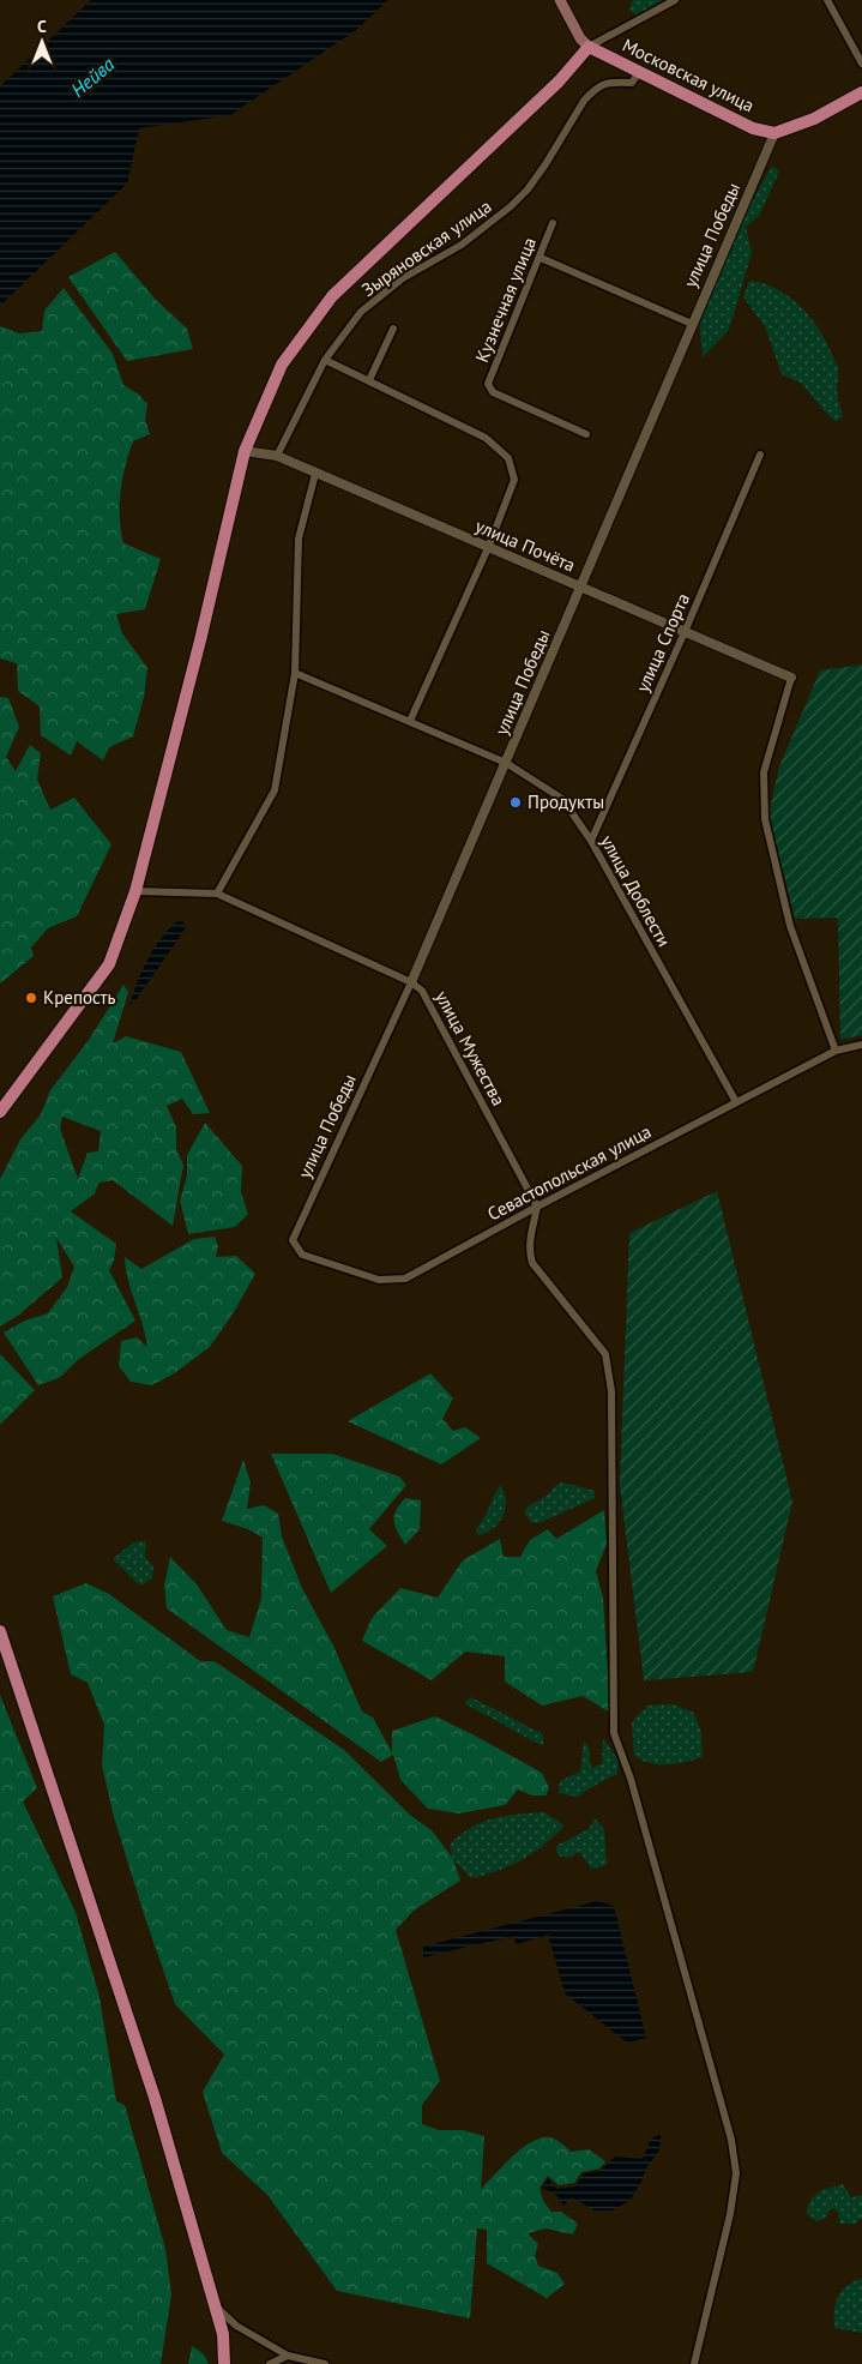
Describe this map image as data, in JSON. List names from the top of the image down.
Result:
{
  "streets": {
    "main road": ["Московская улица"],
    "street": [
      "улица Победы",
      "Зыряновская улица",
      "Кузнечная улица",
      "улица Почёта",
      "улица Спорта",
      "улица Доблести",
      "улица Мужества",
      "Севастопольская улица"
    ]
  },
  "crossings": [
    ["Московская улица", "улица Победы"],
    ["Московская улица", "Зыряновская улица"],
    ["улица Победы", "улица Почёта"],
    ["улица Победы", "улица Доблести"],
    ["улица Победы", "улица Мужества"],
    ["улица Победы", "Севастопольская улица"],
    ["Зыряновская улица", "улица Почёта"],
    ["улица Почёта", "улица Спорта"],
    ["улица Спорта", "улица Доблести"],
    ["улица Доблести", "Севастопольская улица"],
    ["улица Мужества", "Севастопольская улица"]
  ],
  "water": ["Нейва"],
  "places": ["Продукты", "Крепость"],
  "north": "top"
}
